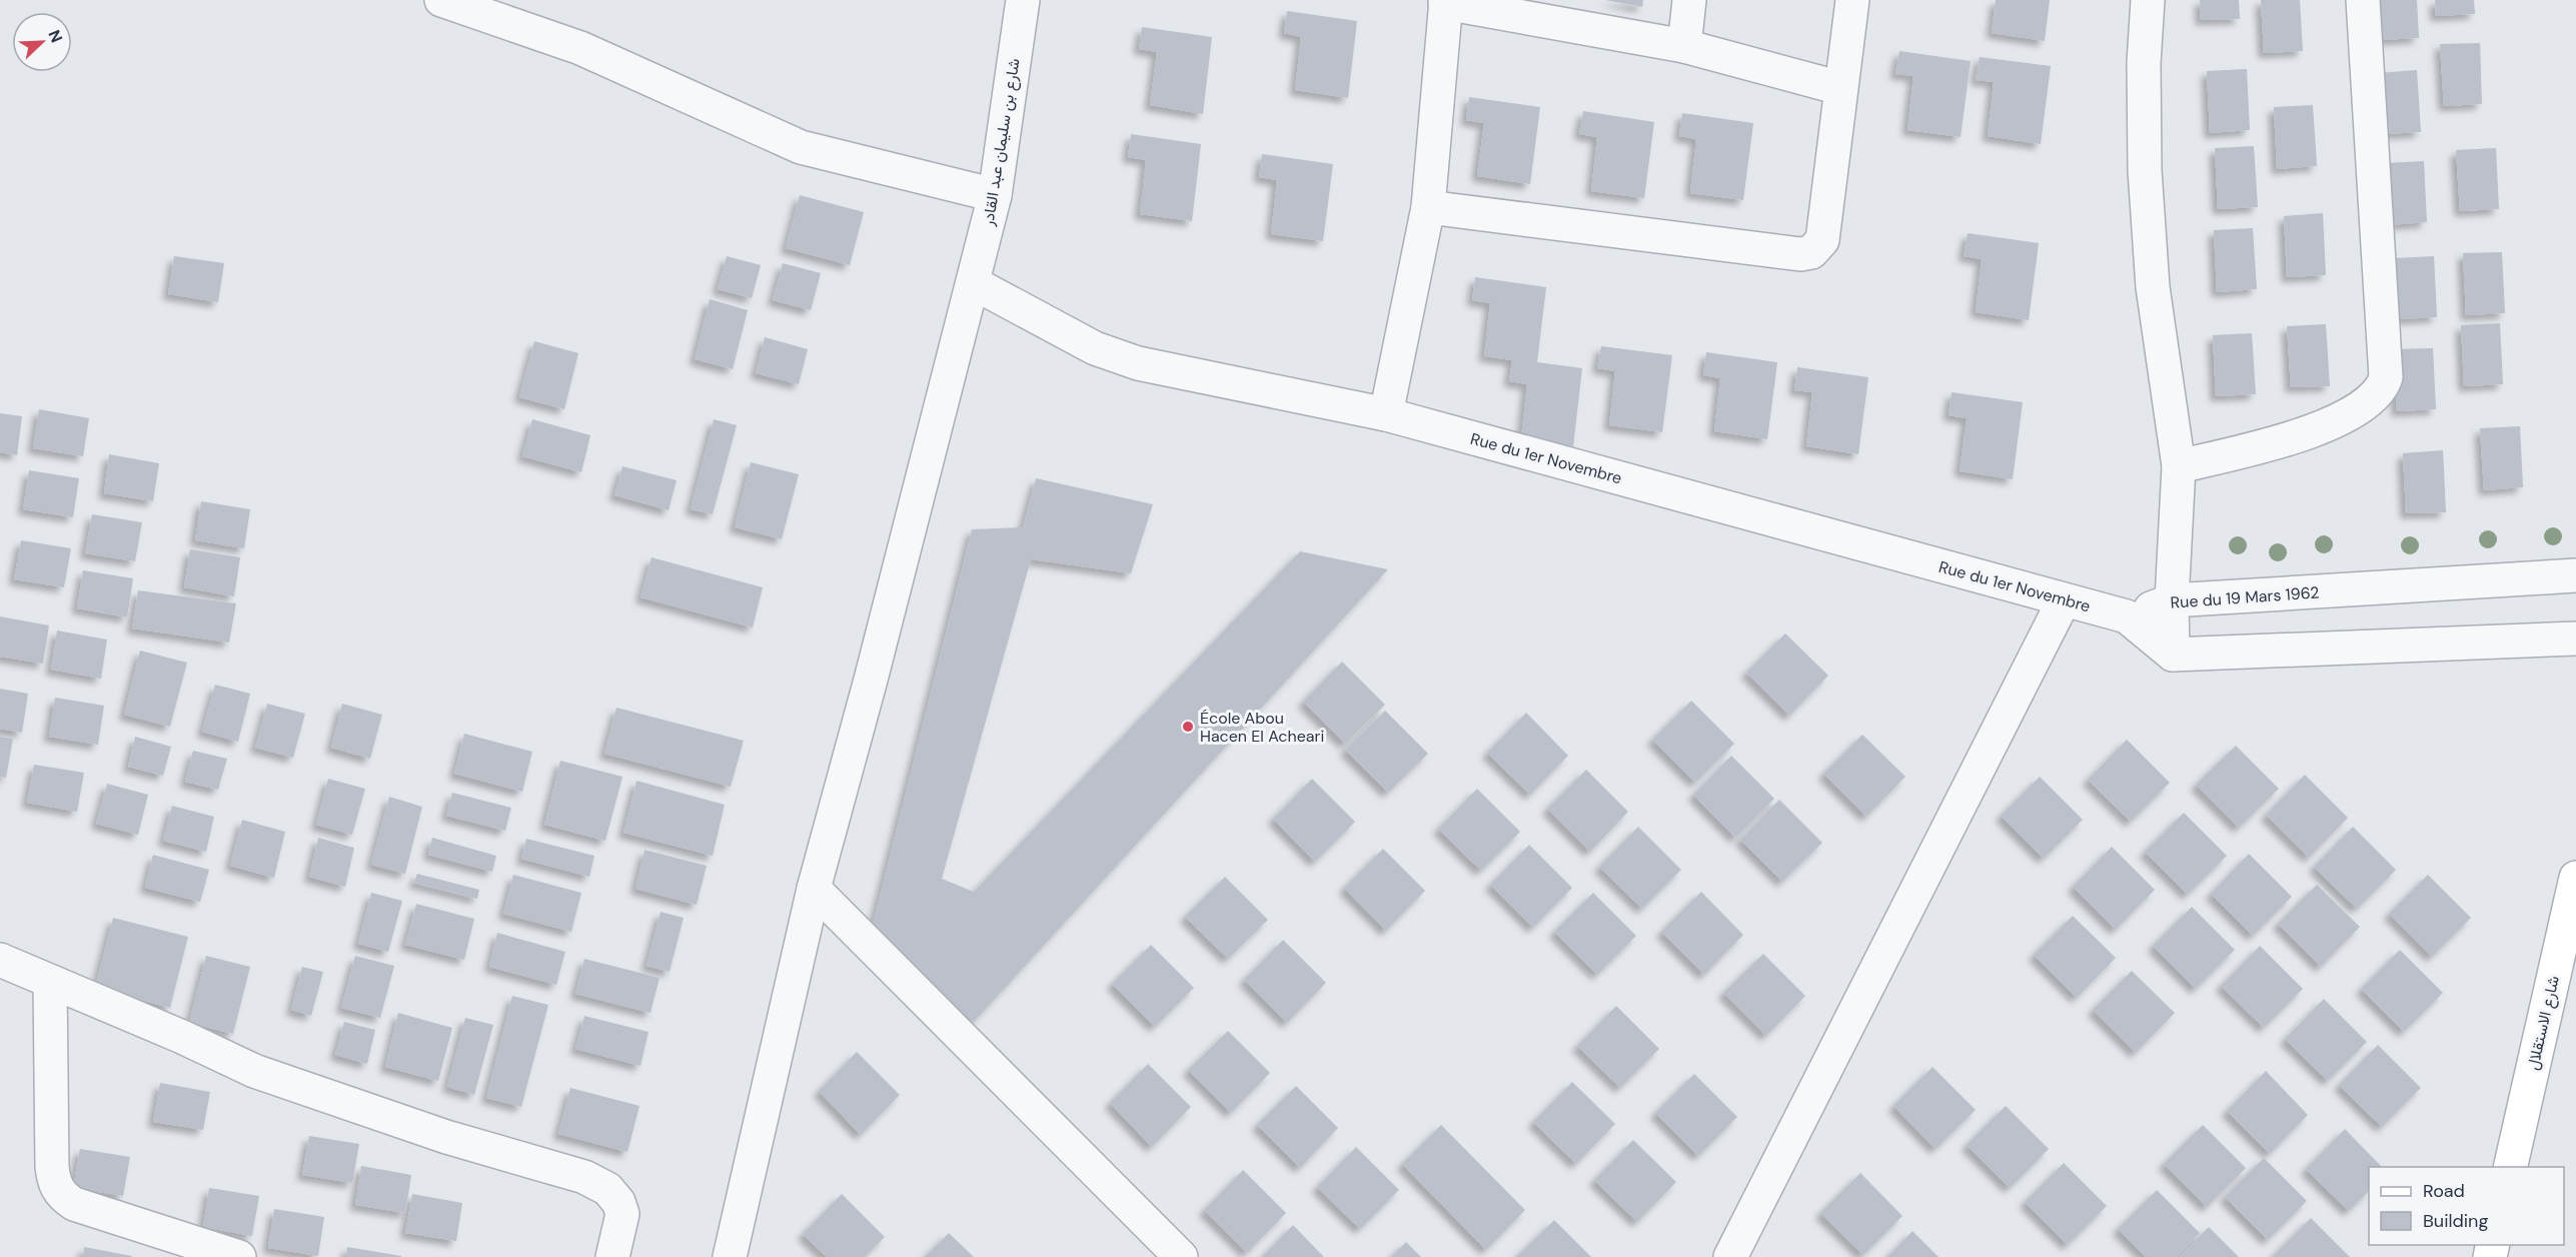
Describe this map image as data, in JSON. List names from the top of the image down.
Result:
{
  "streets": {
    "street": [
      "شارع بن سليمان عبد القادر",
      "Rue du 1er Novembre",
      "Rue du 19 Mars 1962",
      "شارع الاستقلال"
    ]
  },
  "crossings": [
    ["شارع بن سليمان عبد القادر", "Rue du 1er Novembre"],
    ["Rue du 1er Novembre", "Rue du 19 Mars 1962"]
  ],
  "places": ["École Abou Hacen El Acheari"],
  "legend": ["Road", "Building"],
  "north": "top right"
}
